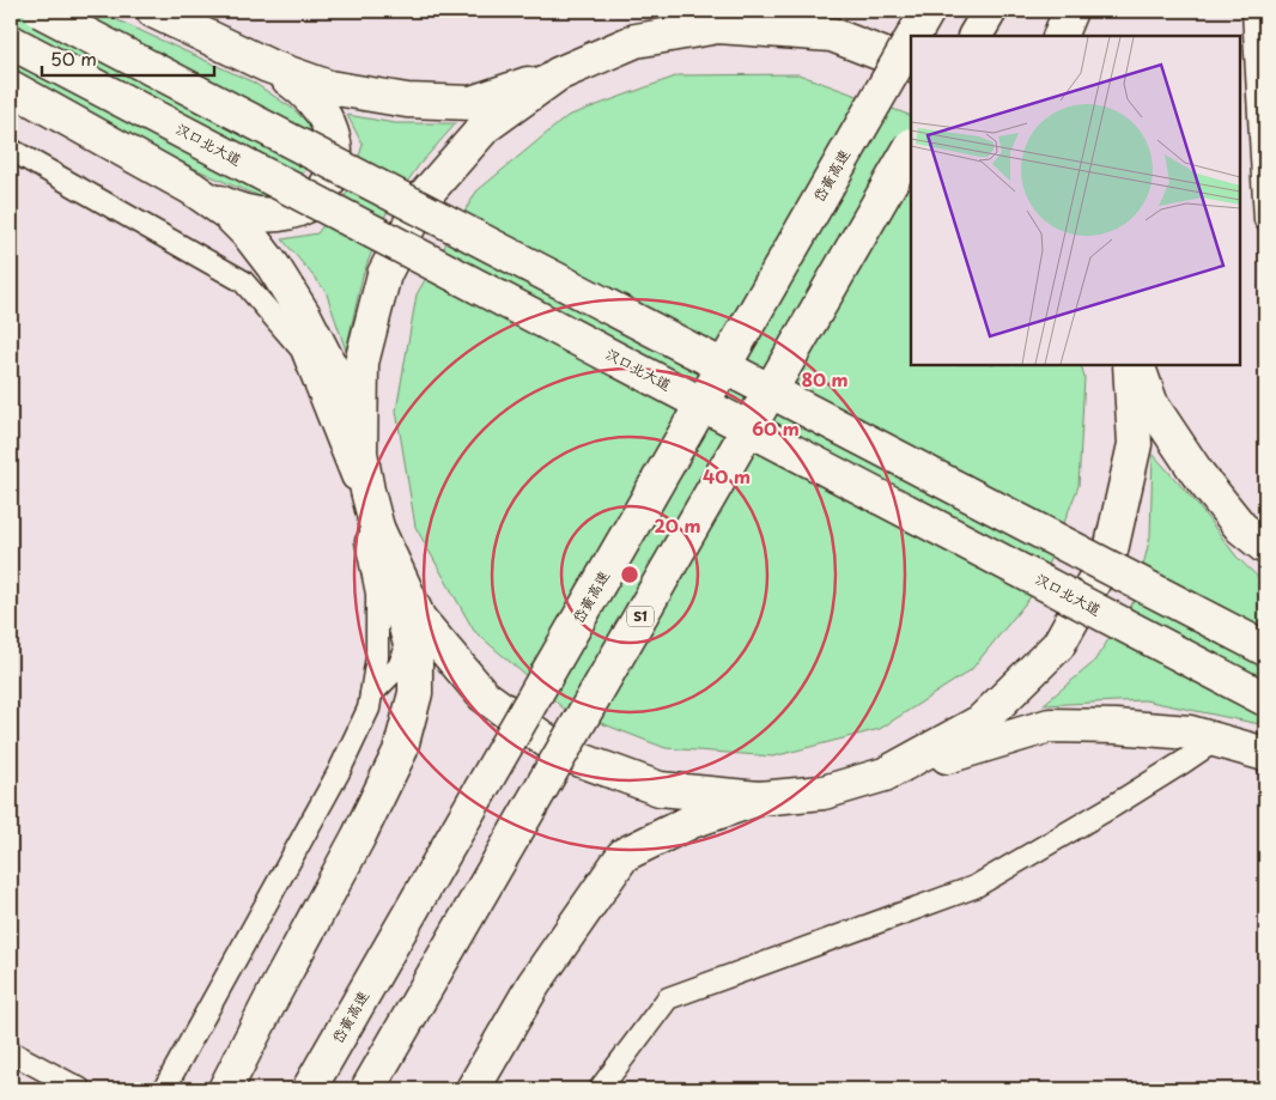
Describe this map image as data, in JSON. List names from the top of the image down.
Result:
{
  "streets": {
    "main road": ["汉口北大道", "岱黄高速", "S1"]
  },
  "scale_bar": "50 m",
  "rings": [
    "80 m",
    "60 m",
    "40 m",
    "20 m"
  ]
}
